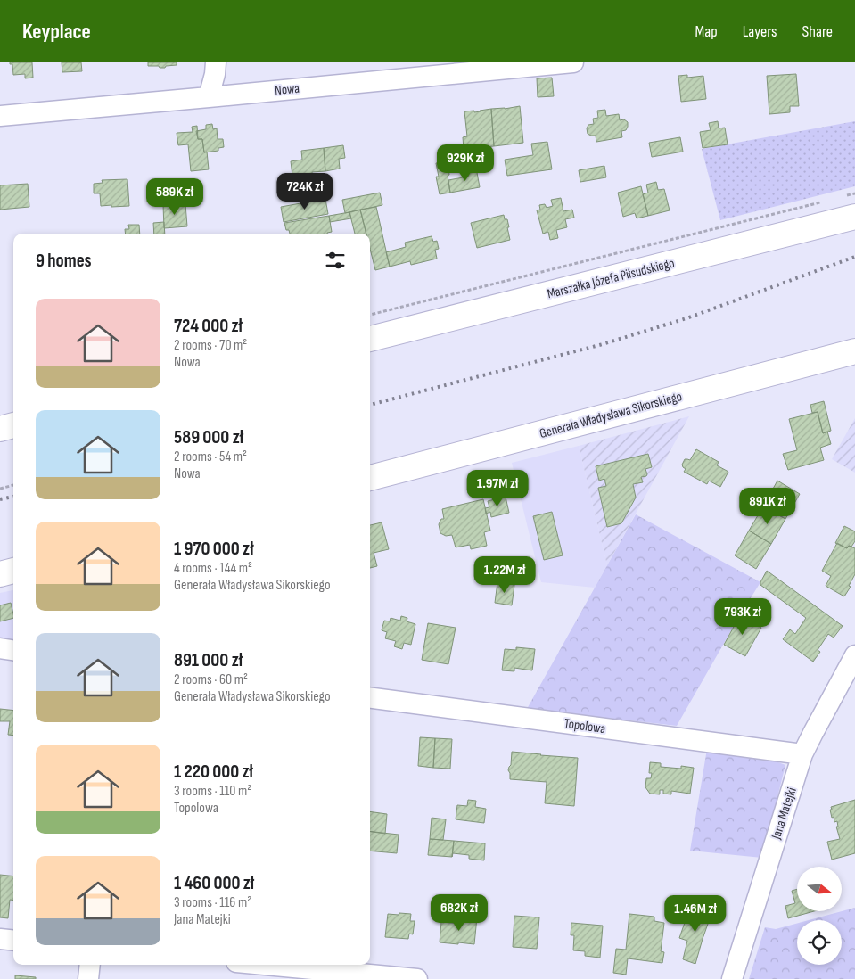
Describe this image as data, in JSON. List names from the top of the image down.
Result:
{
  "streets": {
    "main road": ["Marszałka Józefa Piłsudskiego", "Generała Władysława Sikorskiego"],
    "street": ["Nowa", "Topolowa", "Jana Matejki"]
  },
  "crossings": [
    ["Topolowa", "Jana Matejki"]
  ],
  "north": "right",
  "page": {
    "header": "Keyplace",
    "nav": ["Map", "Layers", "Share"],
    "price": [
      "929K zł",
      "724K zł",
      "589K zł",
      "1.97M zł",
      "891K zł",
      "1.22M zł",
      "793K zł",
      "682K zł",
      "1.46M zł"
    ],
    "heading": "9 homes",
    "list": [
      {
        "name": "724 000 zł",
        "note": "2 rooms · 70 m² · Nowa"
      },
      {
        "name": "589 000 zł",
        "note": "2 rooms · 54 m² · Nowa"
      },
      {
        "name": "1 970 000 zł",
        "note": "4 rooms · 144 m² · Generała Władysława Sikorskiego"
      },
      {
        "name": "891 000 zł",
        "note": "2 rooms · 60 m² · Generała Władysława Sikorskiego"
      },
      {
        "name": "1 220 000 zł",
        "note": "3 rooms · 110 m² · Topolowa"
      },
      {
        "name": "1 460 000 zł",
        "note": "3 rooms · 116 m² · Jana Matejki"
      }
    ]
  }
}
